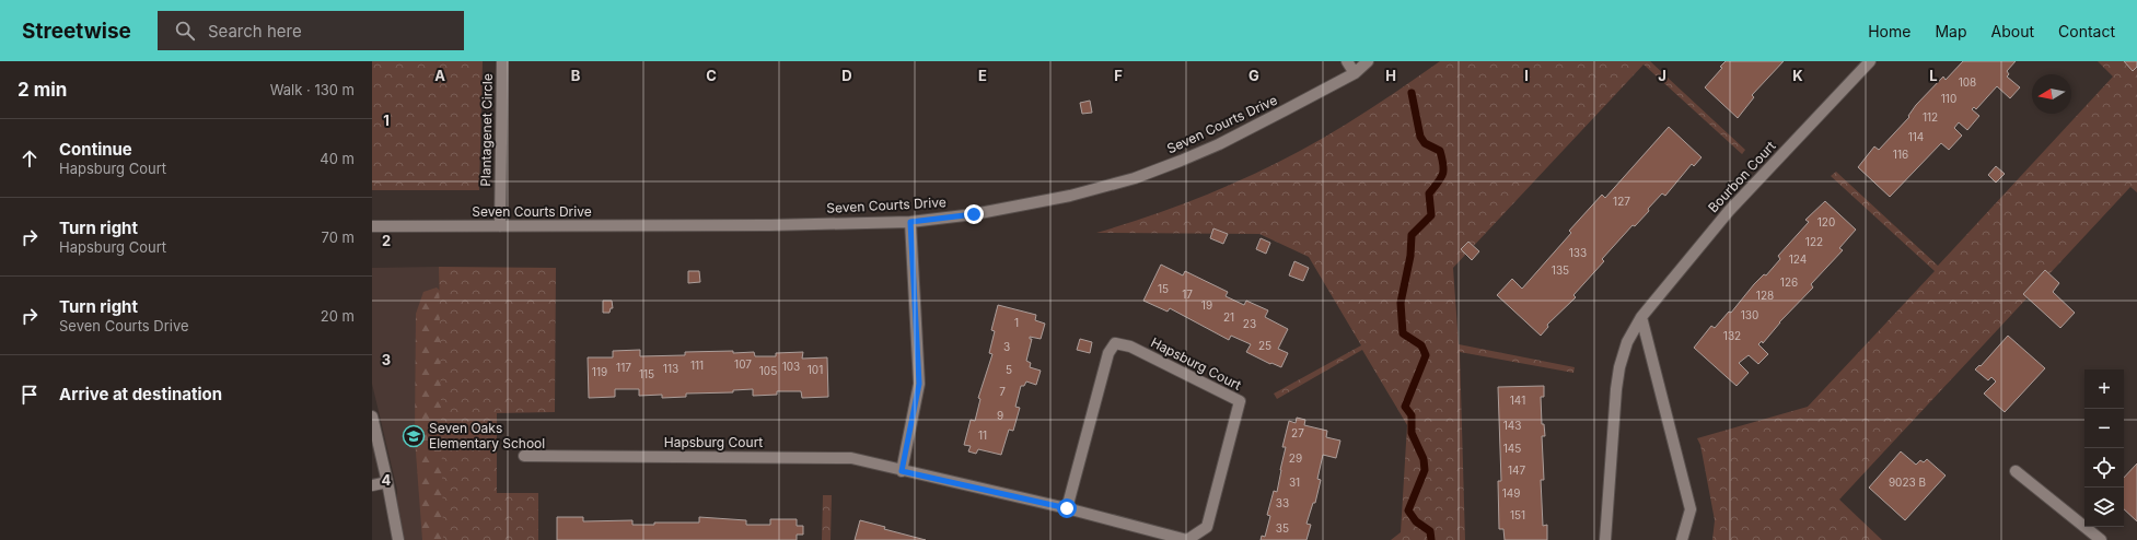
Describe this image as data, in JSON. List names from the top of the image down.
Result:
{
  "streets": {
    "street": [
      "Seven Courts Drive",
      "Plantagenet Circle",
      "Bourbon Court",
      "Hapsburg Court"
    ]
  },
  "crossings": [
    ["Seven Courts Drive", "Plantagenet Circle"]
  ],
  "places": {
    "school or university": ["Seven Oaks Elementary School"]
  },
  "house_numbers": [
    "108",
    "110",
    "112",
    "114",
    "116",
    "127",
    "120",
    "122",
    "133",
    "124",
    "135",
    "126",
    "15",
    "17",
    "128",
    "19",
    "130",
    "21",
    "1",
    "23",
    "132",
    "25",
    "3",
    "107",
    "111",
    "103",
    "117",
    "113",
    "101",
    "5",
    "105",
    "119",
    "115",
    "7",
    "141",
    "9",
    "143",
    "27",
    "11",
    "145",
    "29",
    "147",
    "31",
    "9023 B",
    "149",
    "33",
    "151",
    "35"
  ],
  "north": "left",
  "page": {
    "header": "Streetwise",
    "search": "Search here",
    "nav": [
      "Home",
      "Map",
      "About",
      "Contact"
    ],
    "heading": ["2 min", "Walk · 130 m"],
    "list": [
      ["Continue", "Hapsburg Court", "40 m"],
      ["Turn right", "Hapsburg Court", "70 m"],
      ["Turn right", "Seven Courts Drive", "20 m"],
      "Arrive at destination"
    ],
    "map_buttons": ["+", "−"]
  },
  "grid": {
    "columns": [
      "A",
      "B",
      "C",
      "D",
      "E",
      "F",
      "G",
      "H",
      "I",
      "J",
      "K",
      "L"
    ],
    "rows": [
      "1",
      "2",
      "3",
      "4"
    ]
  }
}
